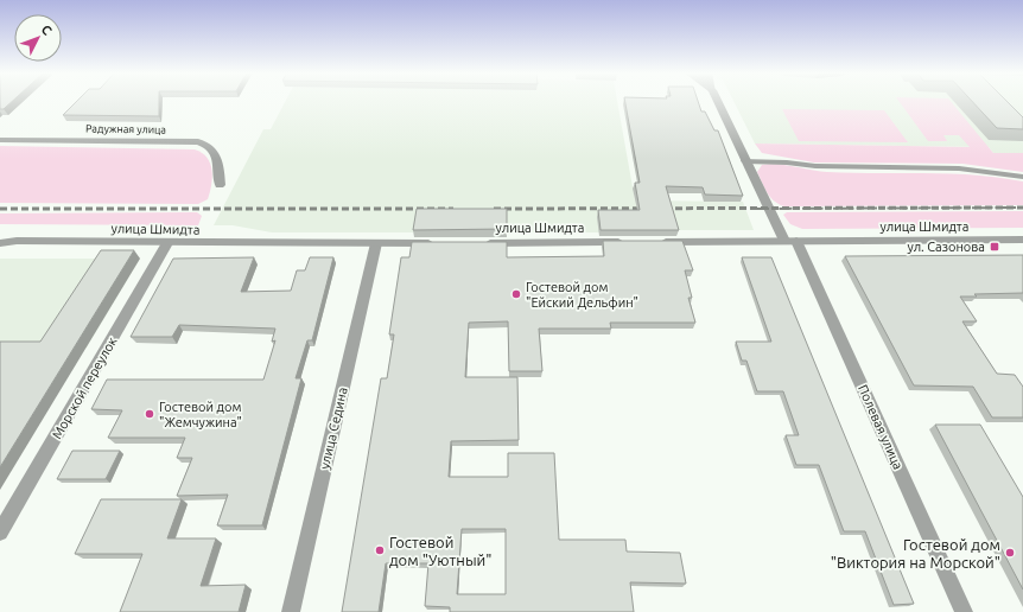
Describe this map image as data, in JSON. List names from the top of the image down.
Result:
{
  "streets": {
    "street": [
      "Радужная улица",
      "улица Шмидта",
      "Морской переулок",
      "Полевая улица",
      "улица Седина"
    ]
  },
  "crossings": [
    ["улица Шмидта", "Морской переулок"],
    ["улица Шмидта", "Полевая улица"],
    ["улица Шмидта", "улица Седина"]
  ],
  "places": {
    "transit": ["ул. Сазонова"],
    "other": [
      "Гостевой дом \"Ейский Дельфин\"",
      "Гостевой дом \"Жемчужина\"",
      "Гостевой дом \"Уютный\"",
      "Гостевой дом \"Виктория на Морской\""
    ]
  },
  "north": "top right"
}
